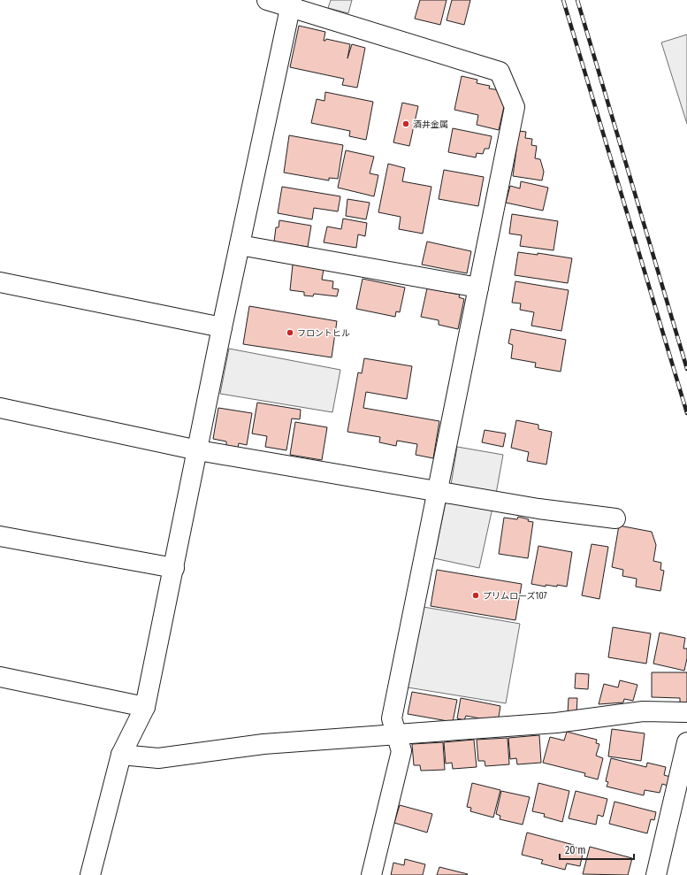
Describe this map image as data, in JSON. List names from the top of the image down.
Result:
{
  "places": ["酒井金属", "フロントヒル", "プリムローズ107"],
  "scale_bar": "20 m"
}
